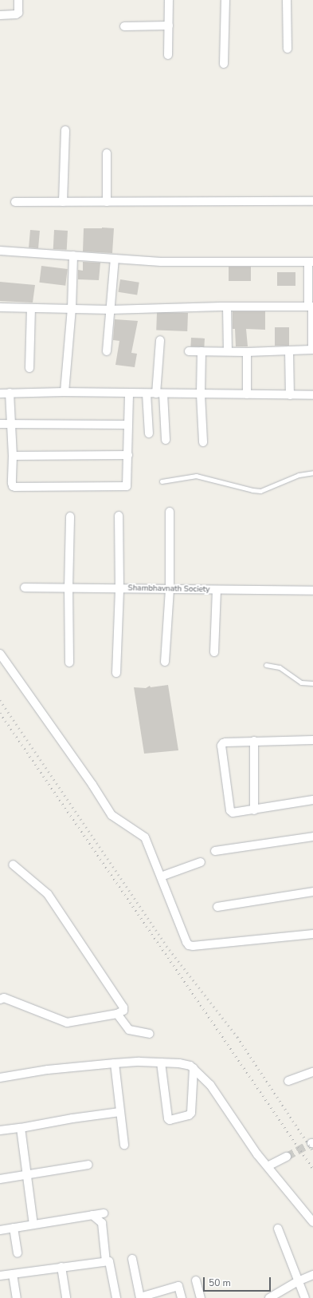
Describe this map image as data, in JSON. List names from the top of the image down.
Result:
{
  "streets": {
    "street": ["Shambhavnath Society"]
  },
  "scale_bar": "50 m"
}
